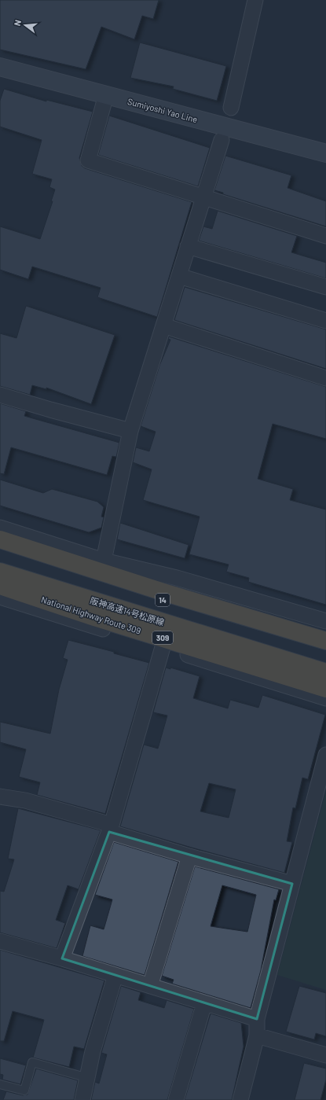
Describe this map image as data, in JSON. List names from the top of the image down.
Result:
{
  "streets": {
    "highway": [
      "14",
      "阪神高速14号松原線",
      "National Highway Route 309",
      "309"
    ],
    "main road": ["Sumiyoshi Yao Line"]
  },
  "north": "left"
}
